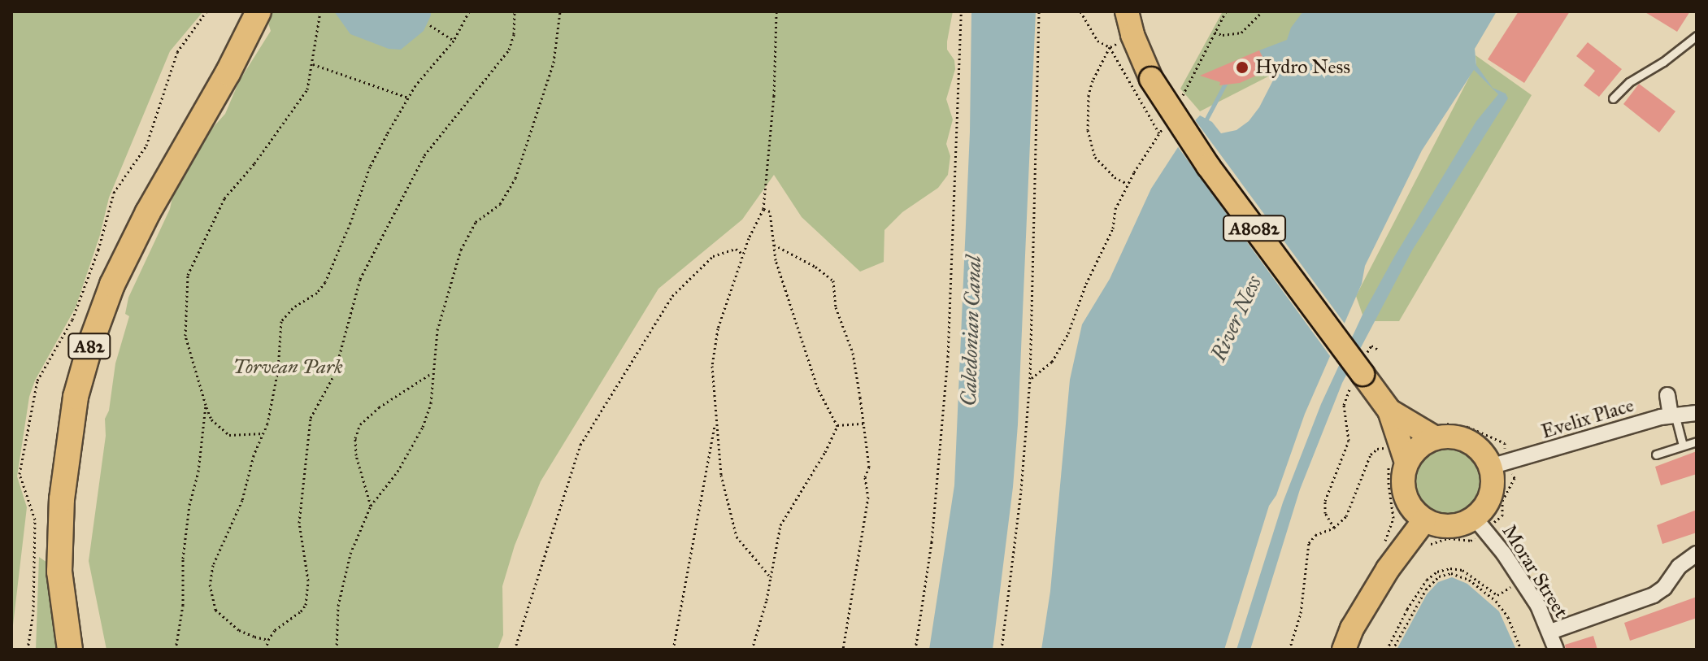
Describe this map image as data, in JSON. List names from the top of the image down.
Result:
{
  "streets": {
    "highway": ["A82"],
    "main road": ["A8082"],
    "street": ["Evelix Place", "Morar Street"]
  },
  "crossings": [
    ["A8082", "Evelix Place"],
    ["A8082", "Morar Street"],
    ["Evelix Place", "Morar Street"]
  ],
  "water": ["River Ness", "Caledonian Canal"],
  "parks": ["Torvean Park"],
  "places": ["Hydro Ness"]
}
